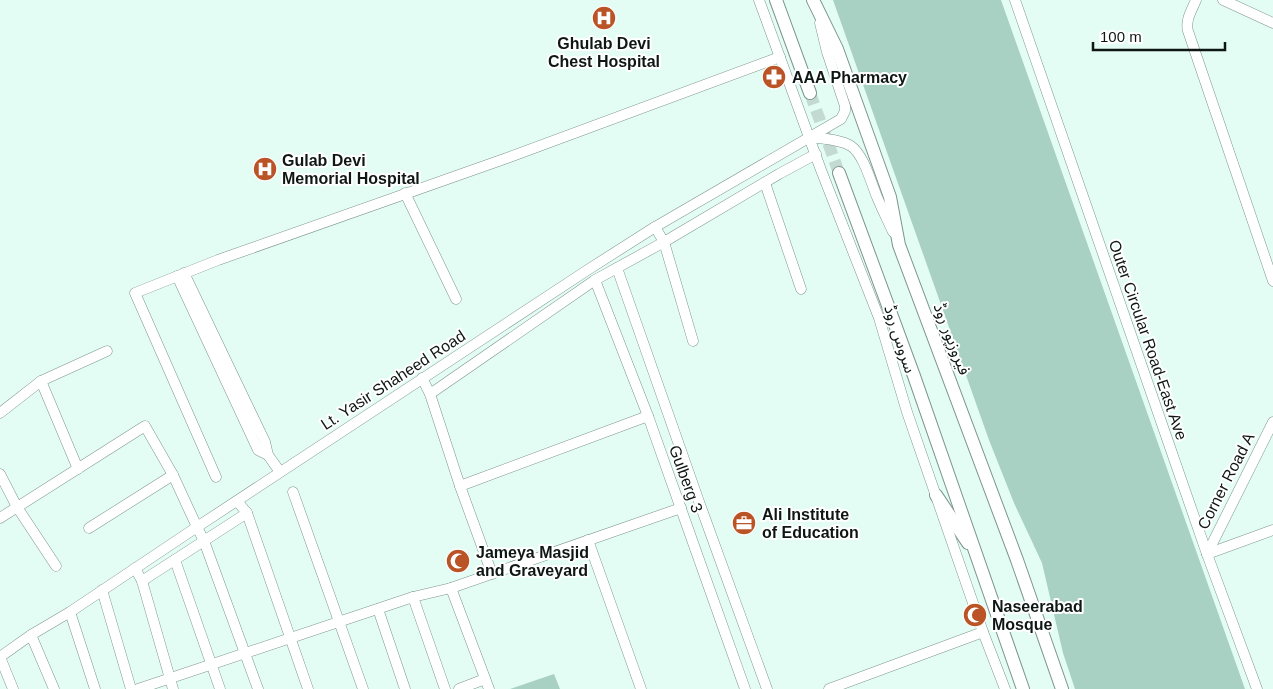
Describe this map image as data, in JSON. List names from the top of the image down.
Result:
{
  "streets": {
    "main road": ["فیروزپور روڈ"],
    "street": [
      "سروس روڈ",
      "Outer Circular Road-East Ave",
      "Lt. Yasir Shaheed Road",
      "Gulberg 3",
      "Corner Road A"
    ]
  },
  "crossings": [
    ["سروس روڈ", "Lt. Yasir Shaheed Road"],
    ["فیروزپور روڈ", "Lt. Yasir Shaheed Road"],
    ["Outer Circular Road-East Ave", "Corner Road A"]
  ],
  "places": {
    "hospital": ["Ghulab Devi Chest Hospital", "Gulab Devi Memorial Hospital"],
    "pharmacy": ["AAA Pharmacy"],
    "office": ["Ali Institute of Education"],
    "mosque": ["Jameya Masjid and Graveyard", "Naseerabad Mosque"]
  },
  "scale_bar": "100 m"
}
